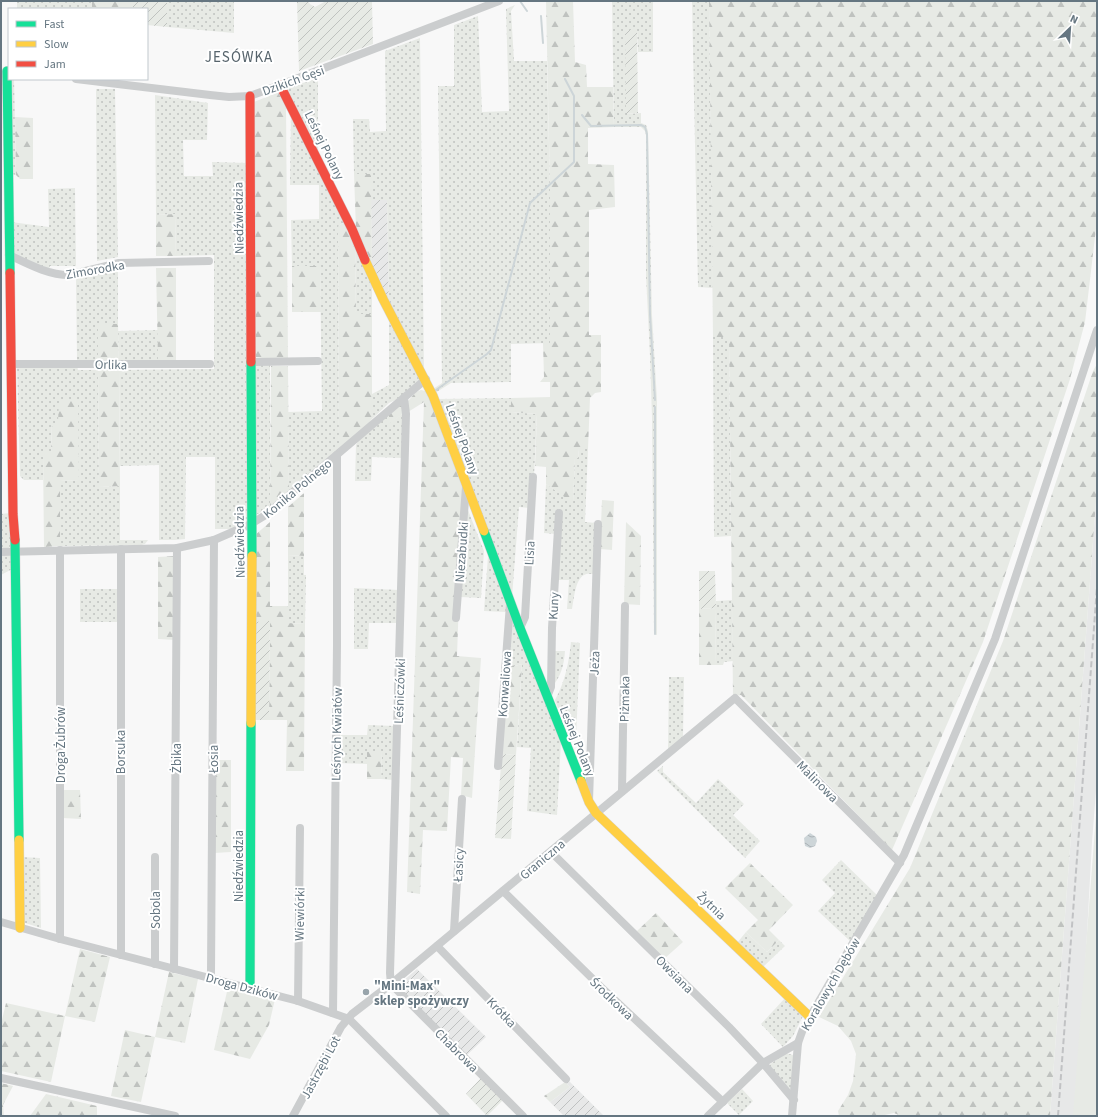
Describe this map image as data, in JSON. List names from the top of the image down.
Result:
{
  "streets": {
    "street": [
      "Dzikich Gęsi",
      "Leśnej Polany",
      "Niedźwiedzia",
      "Zimorodka",
      "Orlika",
      "Konika Polnego",
      "Niezabudki",
      "Lisia",
      "Kuny",
      "Jeża",
      "Konwaliowa",
      "Leśniczówki",
      "Piżmaka",
      "Leśnych Kwiatów",
      "Droga Żubrów",
      "Borsuka",
      "Żbika",
      "Łosia",
      "Malinowa",
      "Graniczna",
      "Łasicy",
      "Żytnia",
      "Sobola",
      "Wiewiórki",
      "Owsiana",
      "Koralowych Dębów",
      "Droga Dzików",
      "Środkowa",
      "Krótka",
      "Chabrowa",
      "Jastrzębi Lot"
    ]
  },
  "crossings": [
    ["Dzikich Gęsi", "Leśnej Polany"],
    ["Dzikich Gęsi", "Niedźwiedzia"],
    ["Leśnej Polany", "Konika Polnego"],
    ["Leśnej Polany", "Niezabudki"],
    ["Leśnej Polany", "Lisia"],
    ["Leśnej Polany", "Kuny"],
    ["Leśnej Polany", "Jeża"],
    ["Leśnej Polany", "Konwaliowa"],
    ["Leśnej Polany", "Graniczna"],
    ["Leśnej Polany", "Żytnia"],
    ["Niedźwiedzia", "Konika Polnego"],
    ["Niedźwiedzia", "Droga Dzików"],
    ["Konika Polnego", "Leśniczówki"],
    ["Konika Polnego", "Leśnych Kwiatów"],
    ["Konika Polnego", "Droga Żubrów"],
    ["Konika Polnego", "Borsuka"],
    ["Konika Polnego", "Żbika"],
    ["Konika Polnego", "Łosia"],
    ["Leśniczówki", "Graniczna"],
    ["Leśniczówki", "Chabrowa"],
    ["Piżmaka", "Graniczna"],
    ["Leśnych Kwiatów", "Droga Dzików"],
    ["Droga Żubrów", "Droga Dzików"],
    ["Borsuka", "Droga Dzików"],
    ["Żbika", "Droga Dzików"],
    ["Łosia", "Droga Dzików"],
    ["Malinowa", "Graniczna"],
    ["Malinowa", "Koralowych Dębów"],
    ["Graniczna", "Łasicy"],
    ["Graniczna", "Żytnia"],
    ["Graniczna", "Owsiana"],
    ["Graniczna", "Droga Dzików"],
    ["Graniczna", "Środkowa"],
    ["Graniczna", "Krótka"],
    ["Graniczna", "Chabrowa"],
    ["Graniczna", "Jastrzębi Lot"],
    ["Żytnia", "Koralowych Dębów"],
    ["Sobola", "Droga Dzików"],
    ["Wiewiórki", "Droga Dzików"],
    ["Owsiana", "Koralowych Dębów"],
    ["Droga Dzików", "Jastrzębi Lot"]
  ],
  "districts": ["JESÓWKA"],
  "places": ["\"Mini-Max\" sklep spożywczy"],
  "legend": ["Fast", "Slow", "Jam"],
  "north": "top right"
}
